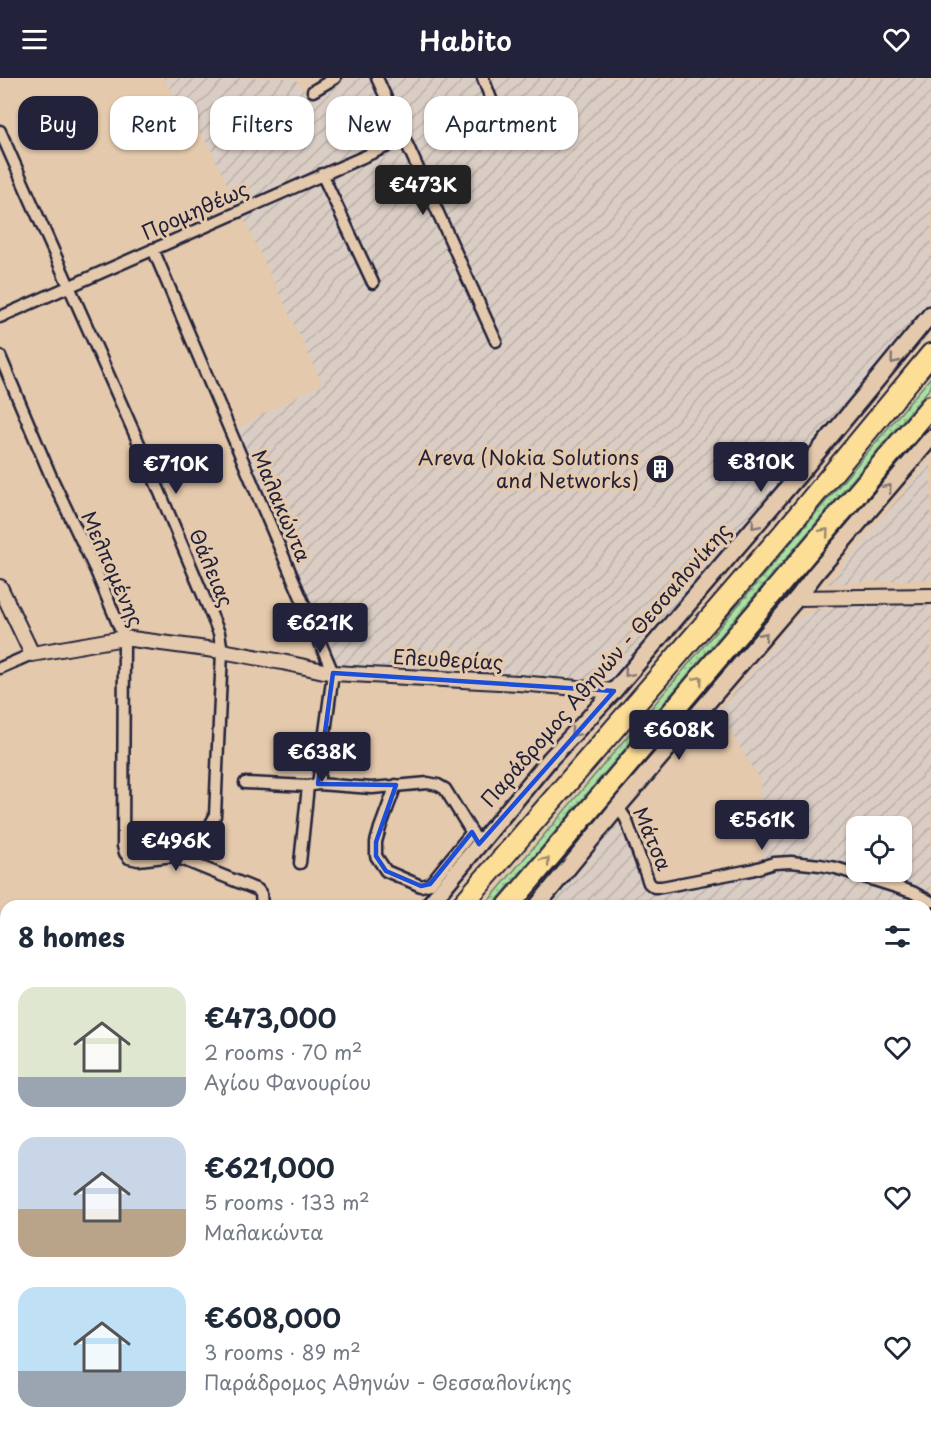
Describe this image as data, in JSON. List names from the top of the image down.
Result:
{
  "streets": {
    "main road": ["Παράδρομος Αθηνών - Θεσσαλονίκης"],
    "street": [
      "Προμηθέως",
      "Μαλακώντα",
      "Θάλειας",
      "Μελπομένης",
      "Ελευθερίας",
      "Μάτσα"
    ]
  },
  "crossings": [
    ["Προμηθέως", "Μαλακώντα"],
    ["Προμηθέως", "Θάλειας"],
    ["Μαλακώντα", "Ελευθερίας"],
    ["Θάλειας", "Μελπομένης"],
    ["Θάλειας", "Ελευθερίας"],
    ["Μελπομένης", "Ελευθερίας"],
    ["Ελευθερίας", "Παράδρομος Αθηνών - Θεσσαλονίκης"]
  ],
  "places": {
    "building": ["Areva (Nokia Solutions and Networks)"]
  },
  "page": {
    "header": "Habito",
    "chip": [
      "Buy",
      "Rent",
      "Filters",
      "New",
      "Apartment"
    ],
    "price": [
      "€473K",
      "€810K",
      "€710K",
      "€621K",
      "€608K",
      "€638K",
      "€561K",
      "€496K"
    ],
    "heading": "8 homes",
    "list": [
      {
        "name": "€473,000",
        "note": "2 rooms · 70 m² · Αγίου Φανουρίου"
      },
      {
        "name": "€621,000",
        "note": "5 rooms · 133 m² · Μαλακώντα"
      },
      {
        "name": "€608,000",
        "note": "3 rooms · 89 m² · Παράδρομος Αθηνών - Θεσσαλονίκης"
      }
    ]
  }
}
